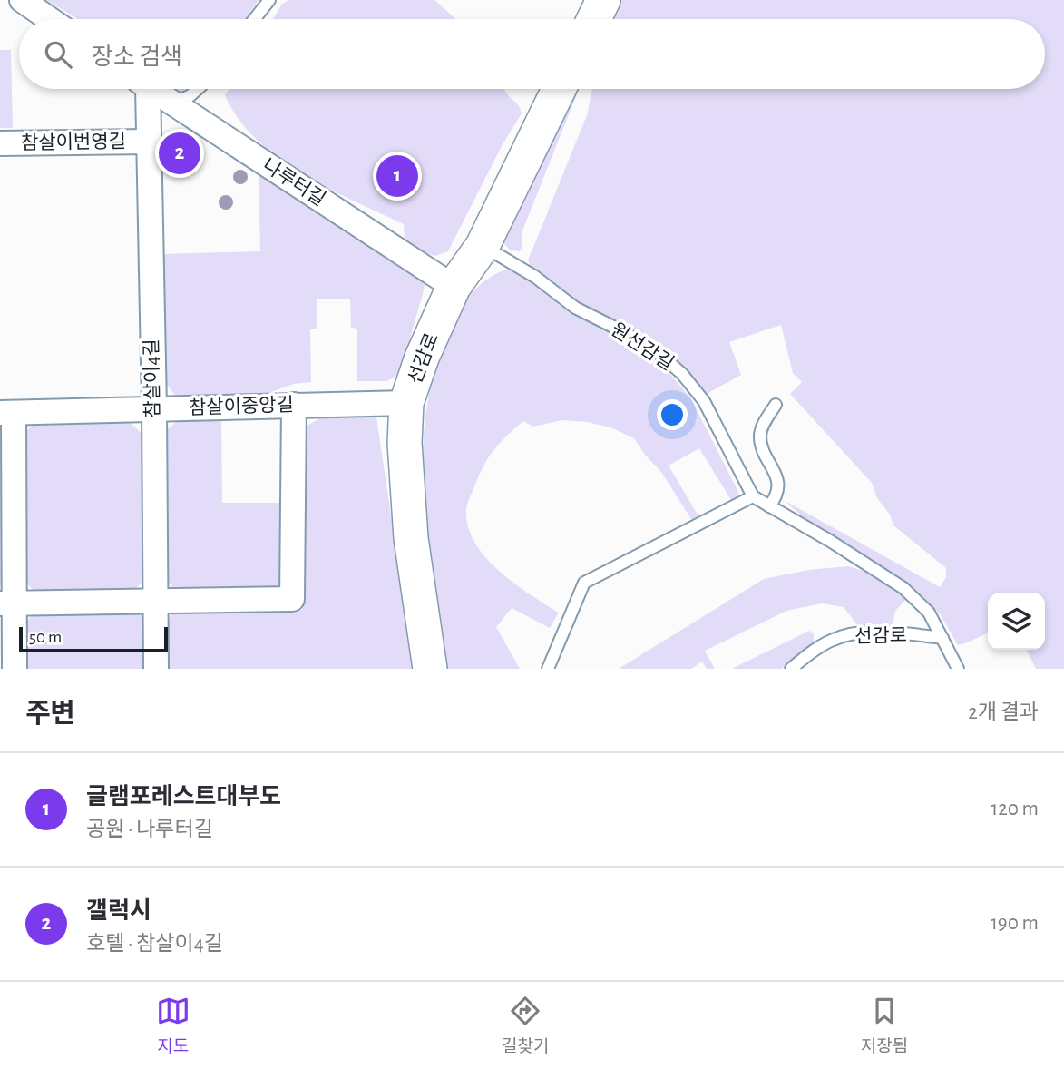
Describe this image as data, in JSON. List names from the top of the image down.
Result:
{
  "streets": {
    "street": [
      "참살이번영길",
      "나루터길",
      "선감로",
      "참살이4길",
      "참살이중앙길"
    ],
    "lane": ["원선감길"]
  },
  "crossings": [
    ["참살이번영길", "참살이4길"],
    ["나루터길", "선감로"],
    ["원선감길", "선감로"],
    ["선감로", "참살이중앙길"],
    ["참살이4길", "참살이중앙길"]
  ],
  "scale_bar": "50 m",
  "page": {
    "search": "장소 검색",
    "pins": ["2", "1"],
    "scale": "50 m",
    "heading": ["주변", "2개 결과"],
    "list": [
      {
        "mark": "1",
        "name": "글램포레스트대부도",
        "note": "공원 · 나루터길",
        "value": "120 m"
      },
      {
        "mark": "2",
        "name": "갤럭시",
        "note": "호텔 · 참살이4길",
        "value": "190 m"
      }
    ],
    "nav": ["지도", "길찾기", "저장됨"]
  }
}
